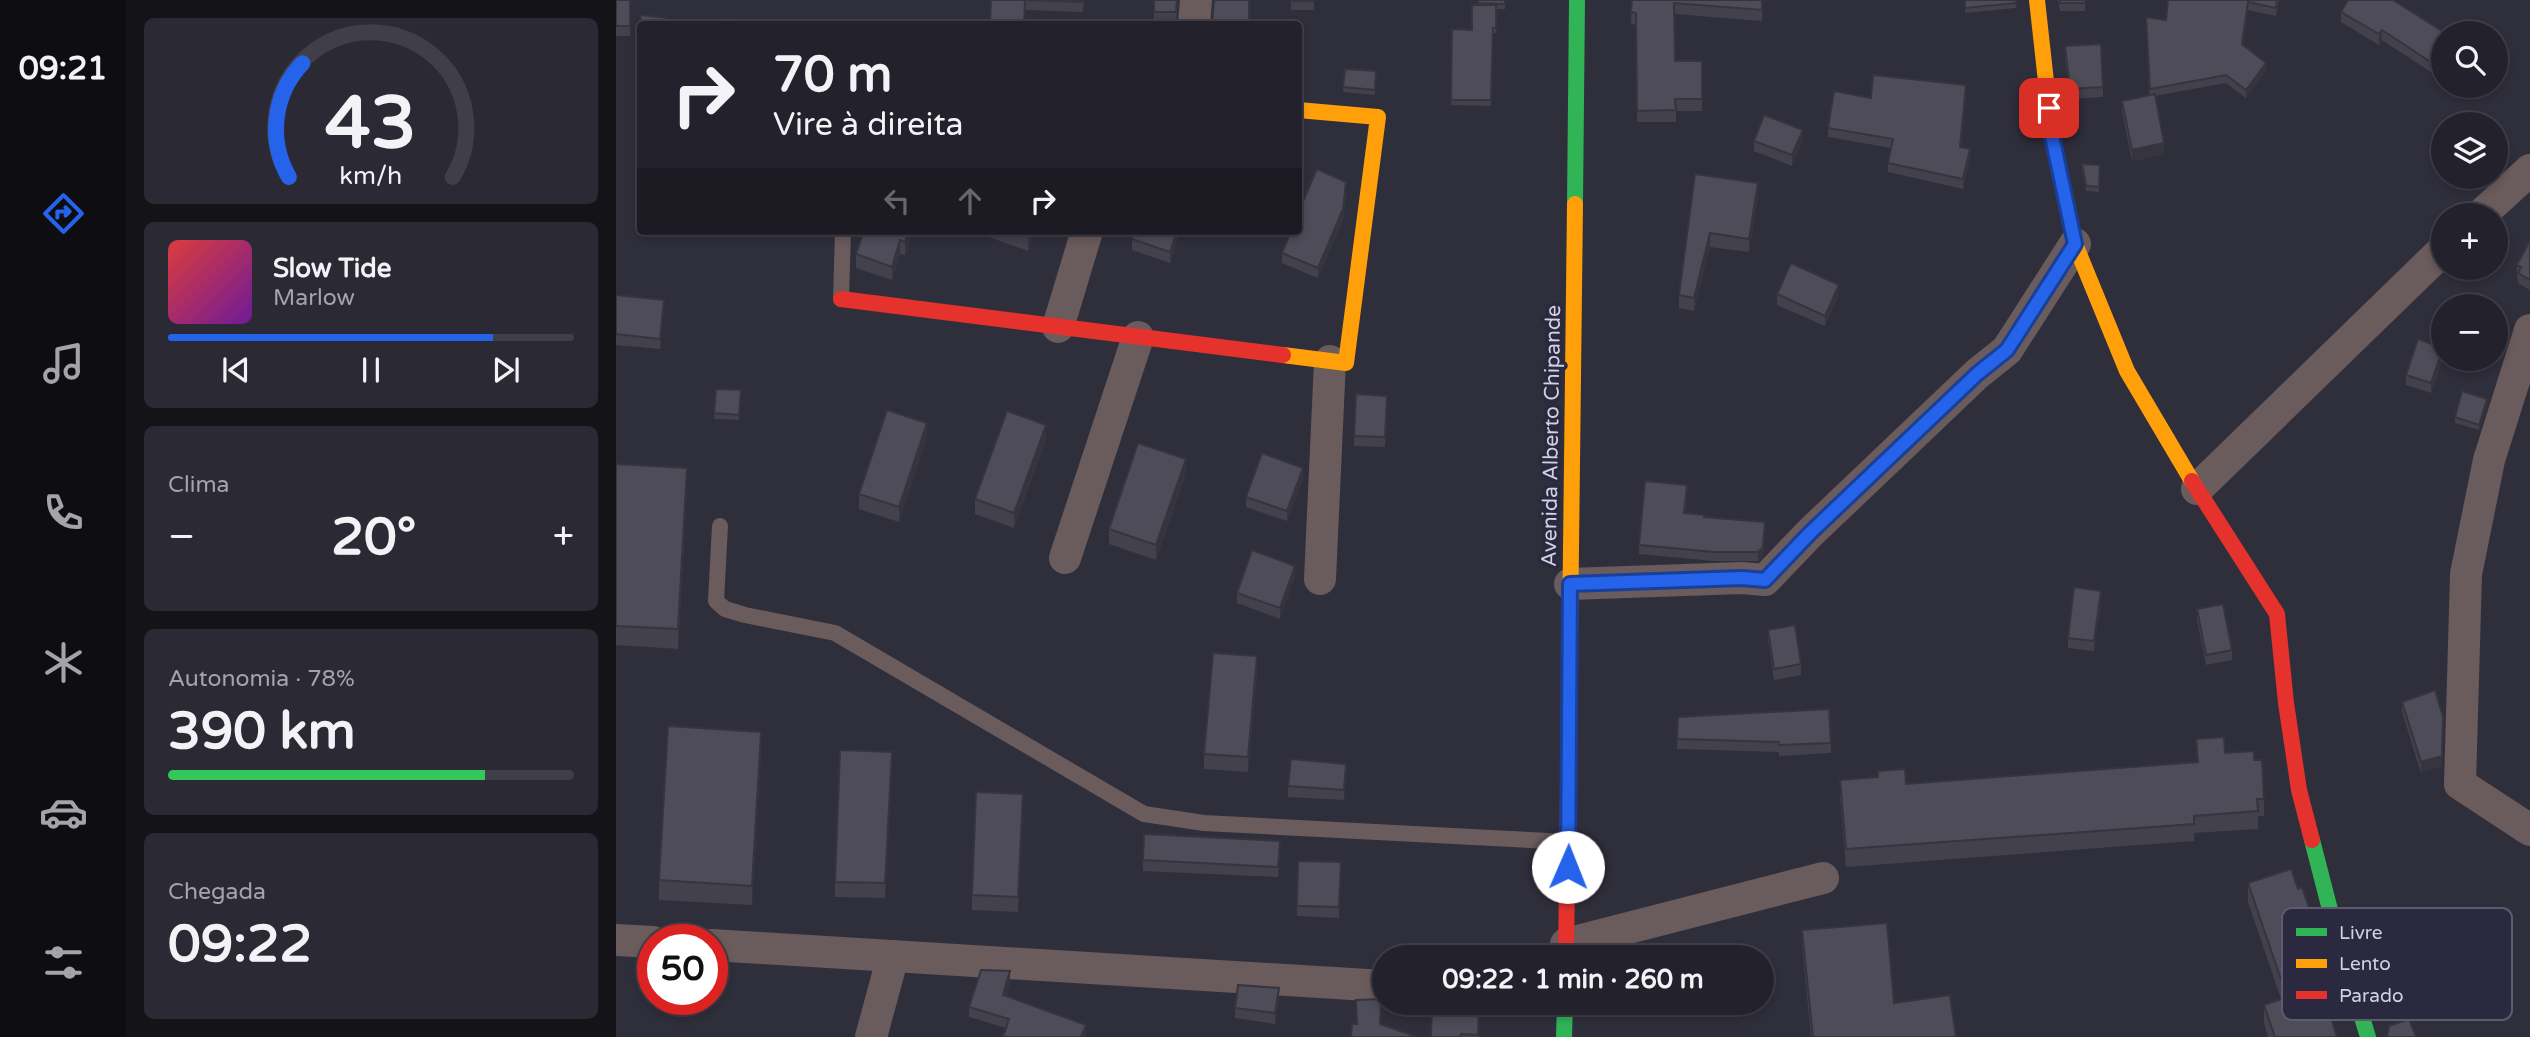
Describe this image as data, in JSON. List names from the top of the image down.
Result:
{
  "streets": {
    "street": ["Avenida Alberto Chipande"]
  },
  "legend": ["Livre", "Lento", "Parado"],
  "page": {
    "tabs": "09:21",
    "map_buttons": ["+", "−"],
    "turn": ["70 m", "Vire à direita"],
    "song": ["Slow Tide", "Marlow"],
    "tile": [
      "Clima",
      ["Autonomia · 78%", "390 km"],
      ["Chegada", "09:22"]
    ],
    "heat": ["−", "20°", "+"],
    "limit": "50",
    "trip": "09:22 · 1 min · 260 m",
    "gauge": ["43", "km/h"]
  }
}
